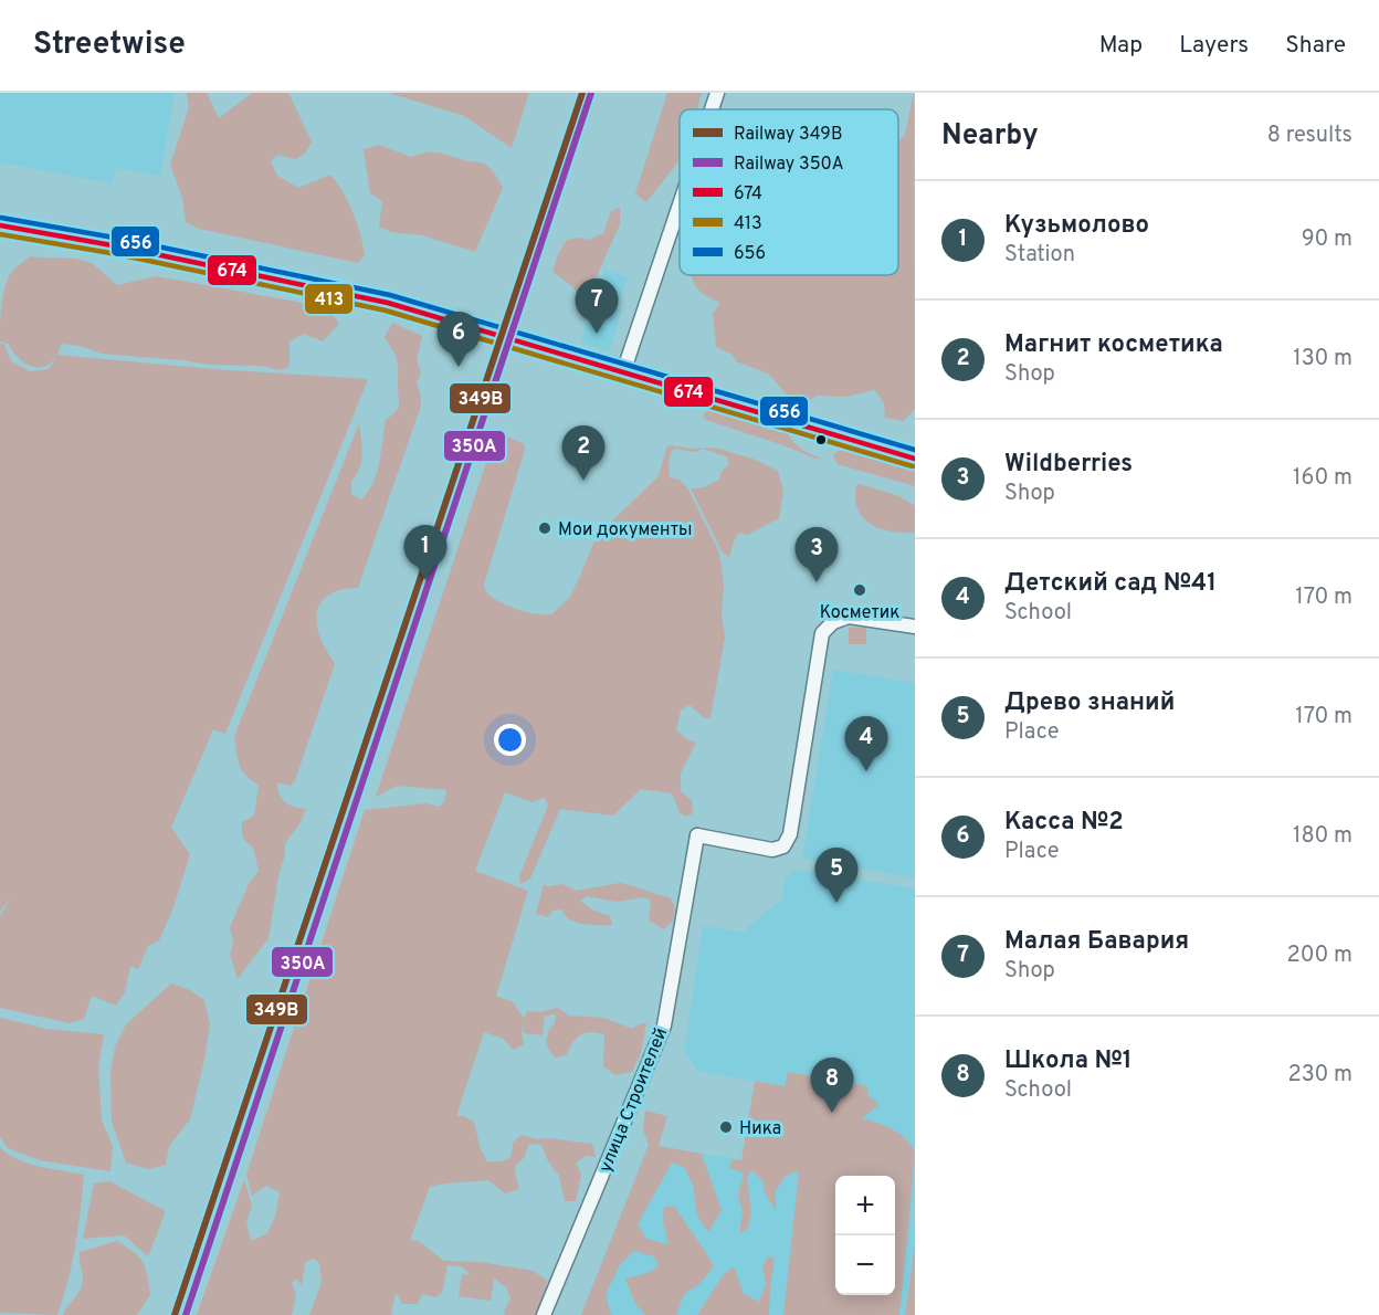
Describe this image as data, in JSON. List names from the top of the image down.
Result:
{
  "streets": {
    "street": ["улица Строителей"]
  },
  "places": ["Мои документы", "Косметик", "Ника"],
  "lines": [
    "rail line 349В",
    "rail line 350А",
    "transit line 656",
    "transit line 674",
    "transit line 413"
  ],
  "legend": [
    "Railway 349В",
    "Railway 350А",
    "674",
    "413",
    "656"
  ],
  "page": {
    "header": "Streetwise",
    "nav": ["Map", "Layers", "Share"],
    "heading": ["Nearby", "8 results"],
    "list": [
      {
        "mark": "1",
        "name": "Кузьмолово",
        "note": "Station",
        "value": "90 m"
      },
      {
        "mark": "2",
        "name": "Магнит косметика",
        "note": "Shop",
        "value": "130 m"
      },
      {
        "mark": "3",
        "name": "Wildberries",
        "note": "Shop",
        "value": "160 m"
      },
      {
        "mark": "4",
        "name": "Детский сад №41",
        "note": "School",
        "value": "170 m"
      },
      {
        "mark": "5",
        "name": "Древо знаний",
        "note": "Place",
        "value": "170 m"
      },
      {
        "mark": "6",
        "name": "Касса №2",
        "note": "Place",
        "value": "180 m"
      },
      {
        "mark": "7",
        "name": "Малая Бавария",
        "note": "Shop",
        "value": "200 m"
      },
      {
        "mark": "8",
        "name": "Школа №1",
        "note": "School",
        "value": "230 m"
      }
    ],
    "pins": [
      "7",
      "6",
      "2",
      "1",
      "3",
      "4",
      "5",
      "8"
    ],
    "map_buttons": ["+", "−"]
  }
}
